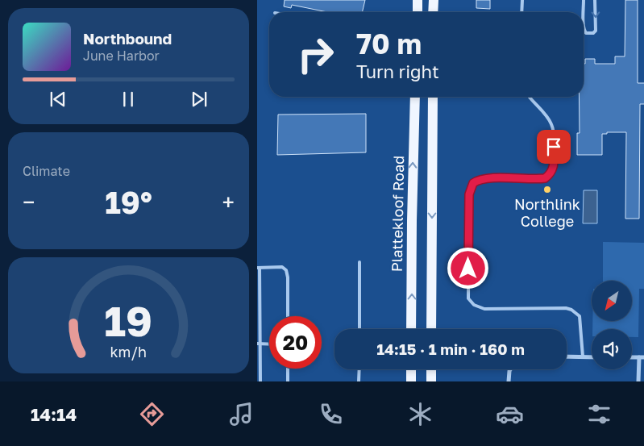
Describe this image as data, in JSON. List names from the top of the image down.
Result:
{
  "streets": {
    "main road": ["Plattekloof Road"]
  },
  "places": ["Northlink College"],
  "north": "bottom left",
  "page": {
    "turn": ["70 m", "Turn right"],
    "song": ["Northbound", "June Harbor"],
    "tile": "Climate",
    "heat": ["−", "19°", "+"],
    "limit": "20",
    "trip": "14:15 · 1 min · 160 m",
    "tabs": "14:14",
    "gauge": ["19", "km/h"]
  }
}
